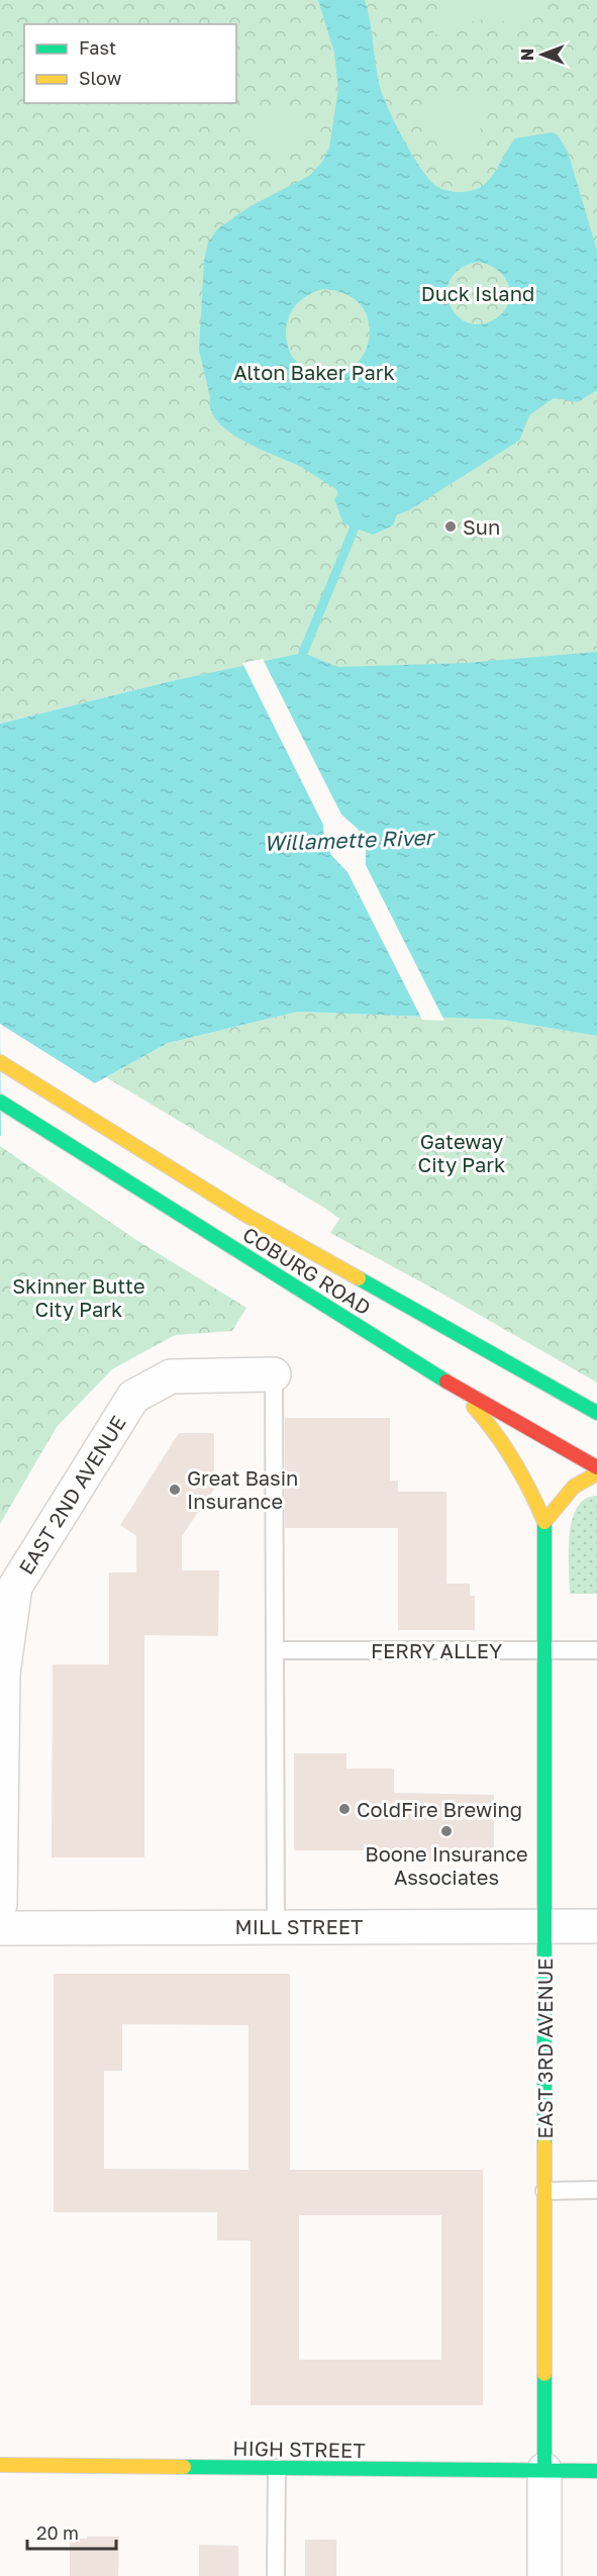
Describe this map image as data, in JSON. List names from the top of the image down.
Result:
{
  "streets": {
    "main road": ["COBURG ROAD", "EAST 3RD AVENUE", "HIGH STREET"],
    "street": ["EAST 2ND AVENUE", "MILL STREET"],
    "lane": ["FERRY ALLEY"]
  },
  "crossings": [
    ["FERRY ALLEY", "EAST 3RD AVENUE"],
    ["MILL STREET", "EAST 3RD AVENUE"],
    ["EAST 3RD AVENUE", "HIGH STREET"]
  ],
  "water": ["Willamette River"],
  "parks": [
    "Duck Island",
    "Alton Baker Park",
    "Gateway City Park",
    "Skinner Butte City Park"
  ],
  "places": [
    "Sun",
    "Great Basin Insurance",
    "ColdFire Brewing",
    "Boone Insurance Associates"
  ],
  "legend": ["Fast", "Slow"],
  "scale_bar": "20 m",
  "north": "left"
}
